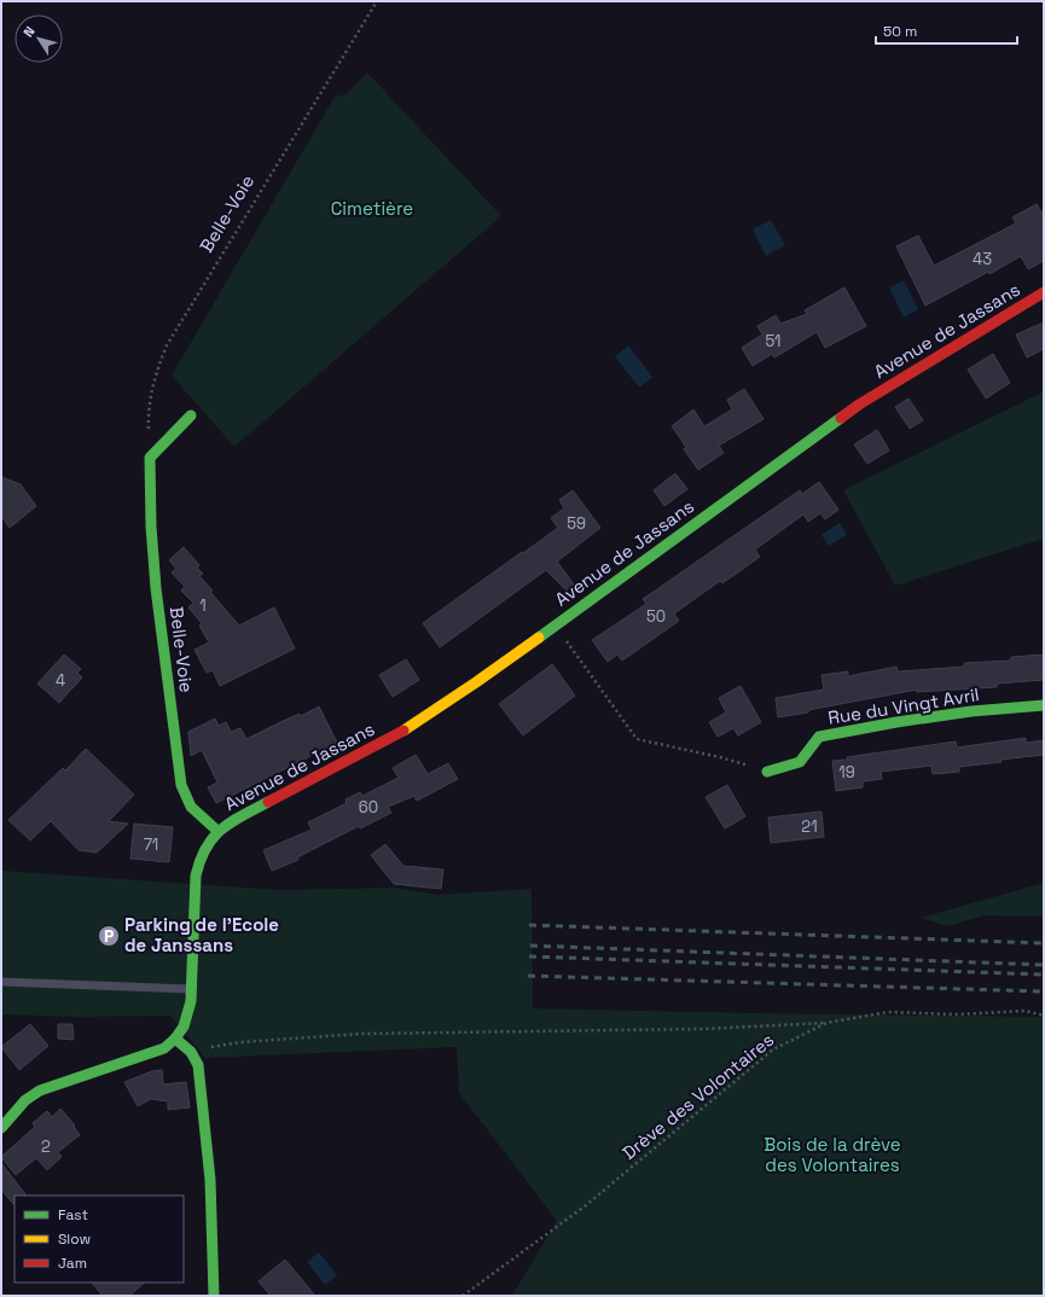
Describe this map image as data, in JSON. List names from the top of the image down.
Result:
{
  "streets": {
    "street": ["Belle-Voie", "Avenue de Jassans", "Rue du Vingt Avril"],
    "path": ["Drève des Volontaires"]
  },
  "crossings": [
    ["Belle-Voie", "Avenue de Jassans"]
  ],
  "parks": ["Cimetière", "Bois de la drève des Volontaires"],
  "places": {
    "parking": ["Parking de l'Ecole de Janssans"]
  },
  "house_numbers": [
    "43",
    "51",
    "59",
    "1",
    "50",
    "4",
    "19",
    "60",
    "21",
    "71",
    "2"
  ],
  "legend": ["Fast", "Slow", "Jam"],
  "scale_bar": "50 m",
  "north": "top left"
}
